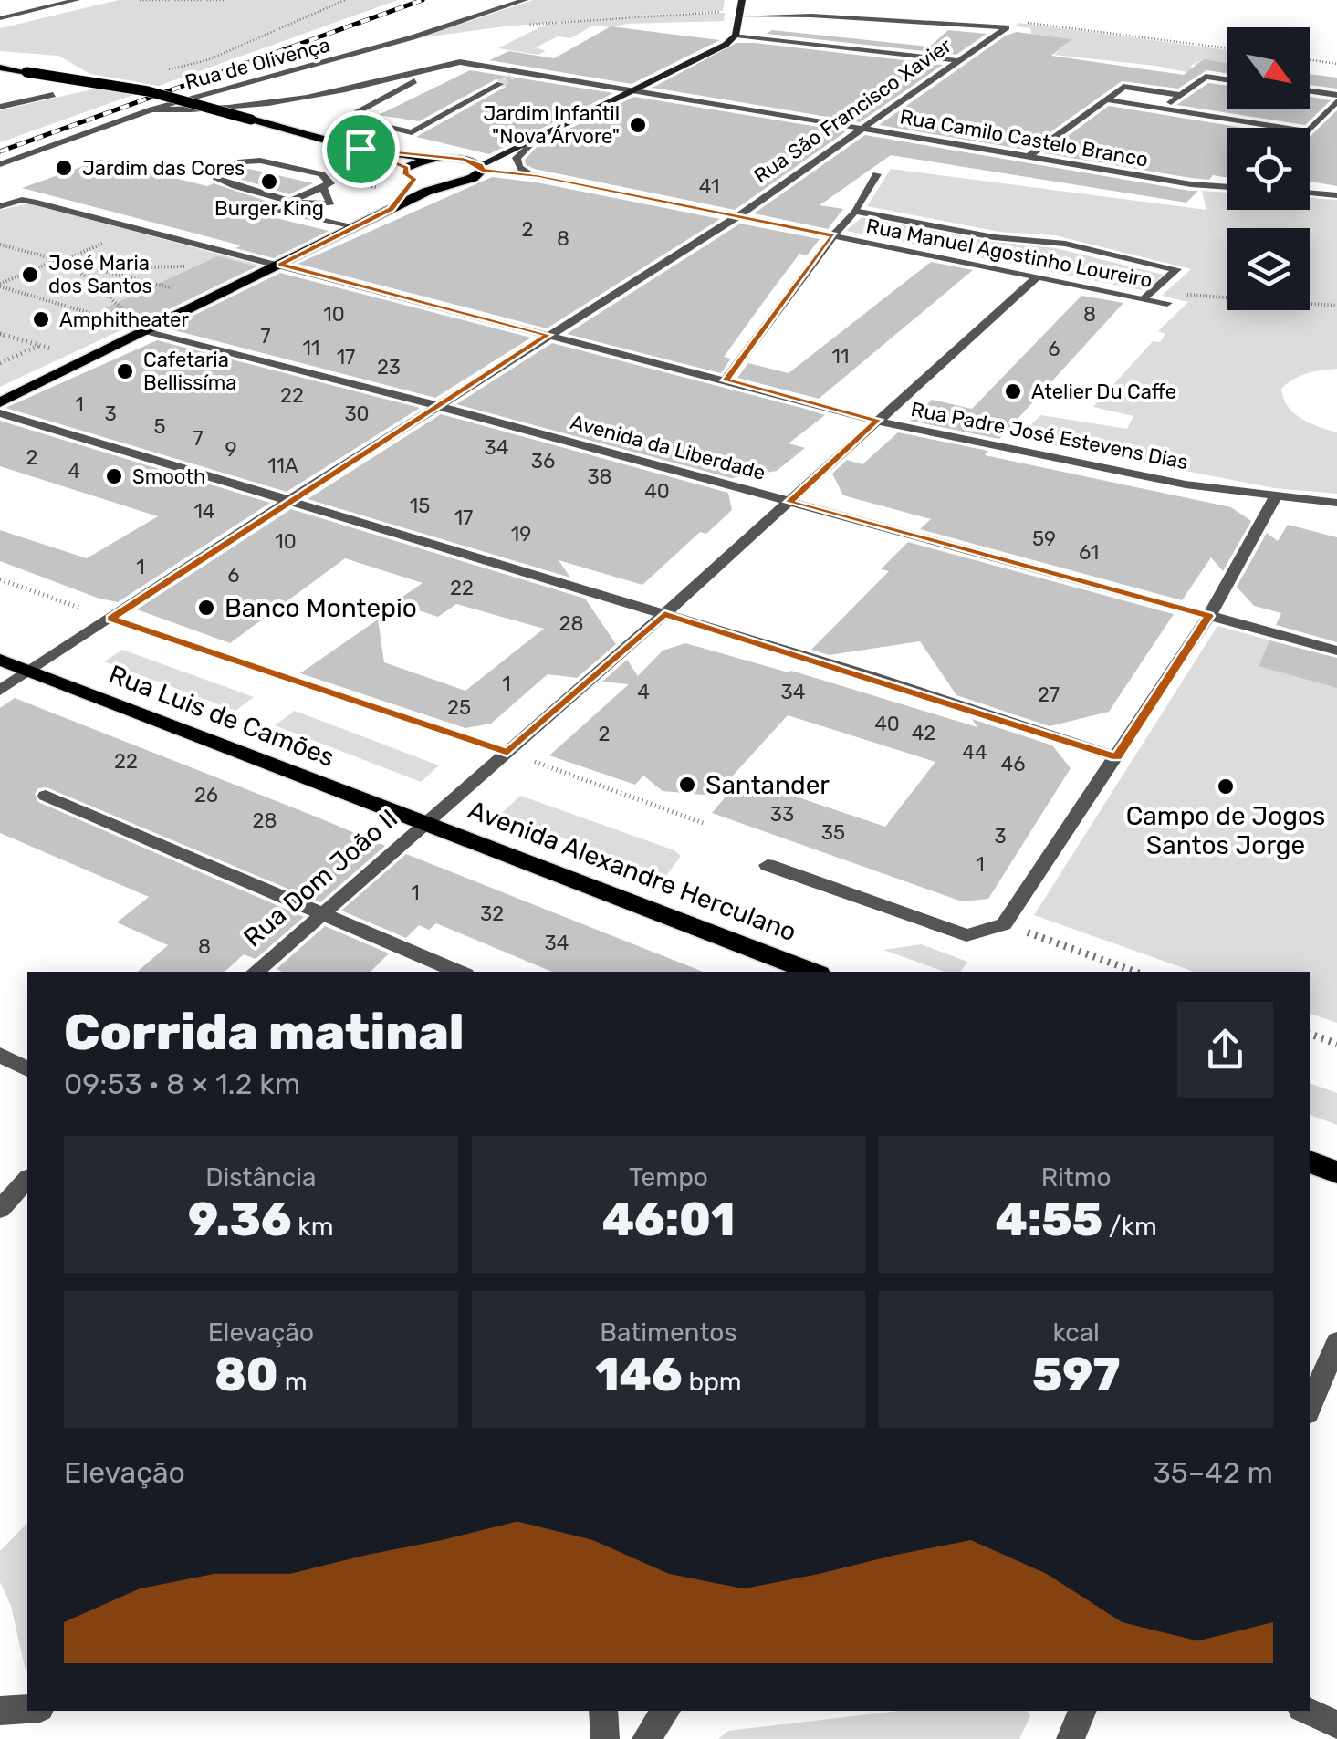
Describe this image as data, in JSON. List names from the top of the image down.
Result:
{
  "streets": {
    "main road": ["Rua Luis de Camões", "Avenida Alexandre Herculano"],
    "street": [
      "Rua de Olivença",
      "Rua São Francisco Xavier",
      "Rua Camilo Castelo Branco",
      "Rua Manuel Agostinho Loureiro",
      "Rua Padre José Estevens Dias",
      "Avenida da Liberdade",
      "Rua Dom João II"
    ]
  },
  "crossings": [
    ["Rua de Olivença", "Rua Camilo Castelo Branco"],
    ["Rua São Francisco Xavier", "Rua Camilo Castelo Branco"],
    ["Rua São Francisco Xavier", "Rua Manuel Agostinho Loureiro"],
    ["Rua São Francisco Xavier", "Rua Padre José Estevens Dias"],
    ["Rua São Francisco Xavier", "Avenida da Liberdade"],
    ["Rua São Francisco Xavier", "Rua Luis de Camões"],
    ["Rua Manuel Agostinho Loureiro", "Rua Dom João II"],
    ["Rua Padre José Estevens Dias", "Rua Dom João II"],
    ["Avenida da Liberdade", "Rua Dom João II"],
    ["Rua Luis de Camões", "Avenida Alexandre Herculano"],
    ["Rua Luis de Camões", "Rua Dom João II"],
    ["Avenida Alexandre Herculano", "Rua Dom João II"]
  ],
  "places": [
    "Jardim Infantil \"Nova Árvore\"",
    "Jardim das Cores",
    "Burger King",
    "José Maria dos Santos",
    "Amphitheater",
    "Cafetaria Bellissíma",
    "Atelier Du Caffe",
    "Smooth",
    "Banco Montepio",
    "Santander",
    "Campo de Jogos Santos Jorge"
  ],
  "house_numbers": [
    "41",
    "2",
    "8",
    "10",
    "8",
    "7",
    "11",
    "6",
    "11",
    "17",
    "23",
    "22",
    "1",
    "3",
    "30",
    "5",
    "7",
    "34",
    "9",
    "2",
    "36",
    "11A",
    "4",
    "38",
    "40",
    "15",
    "14",
    "17",
    "19",
    "59",
    "10",
    "61",
    "1",
    "6",
    "22",
    "28",
    "1",
    "4",
    "34",
    "27",
    "25",
    "40",
    "42",
    "2",
    "44",
    "22",
    "46",
    "26",
    "33",
    "28",
    "35",
    "3",
    "1",
    "1",
    "32",
    "34",
    "8"
  ],
  "north": "bottom right",
  "page": {
    "heading": ["Corrida matinal", "09:53 · 8 × 1.2 km"],
    "stats": [
      ["Distância", "9.36 km"],
      ["Tempo", "46:01"],
      ["Ritmo", "4:55 /km"],
      ["Elevação", "80 m"],
      ["Batimentos", "146 bpm"],
      ["kcal", "597"]
    ],
    "chart": ["Elevação", "35–42 m"]
  }
}
